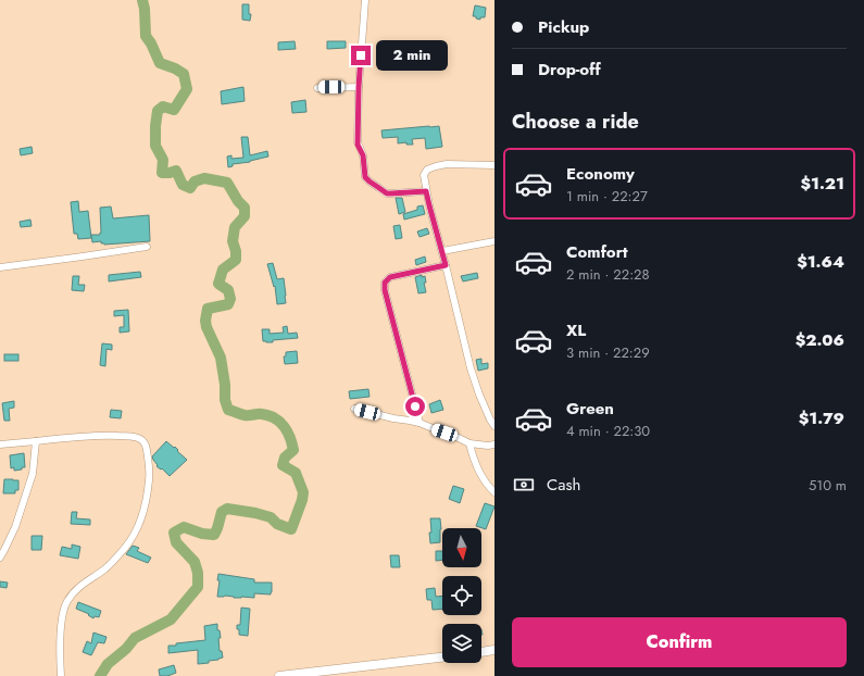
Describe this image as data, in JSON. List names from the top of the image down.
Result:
{
  "north": "bottom",
  "page": {
    "banner": ["Pickup", "Drop-off"],
    "bubble": "2 min",
    "heading": "Choose a ride",
    "list": [
      {
        "name": "Economy",
        "note": "1 min · 22:27",
        "value": "$1.21"
      },
      {
        "name": "Comfort",
        "note": "2 min · 22:28",
        "value": "$1.64"
      },
      {
        "name": "XL",
        "note": "3 min · 22:29",
        "value": "$2.06"
      },
      {
        "name": "Green",
        "note": "4 min · 22:30",
        "value": "$1.79"
      }
    ],
    "pay": ["Cash", "510 m"],
    "buttons": "Confirm"
  }
}
